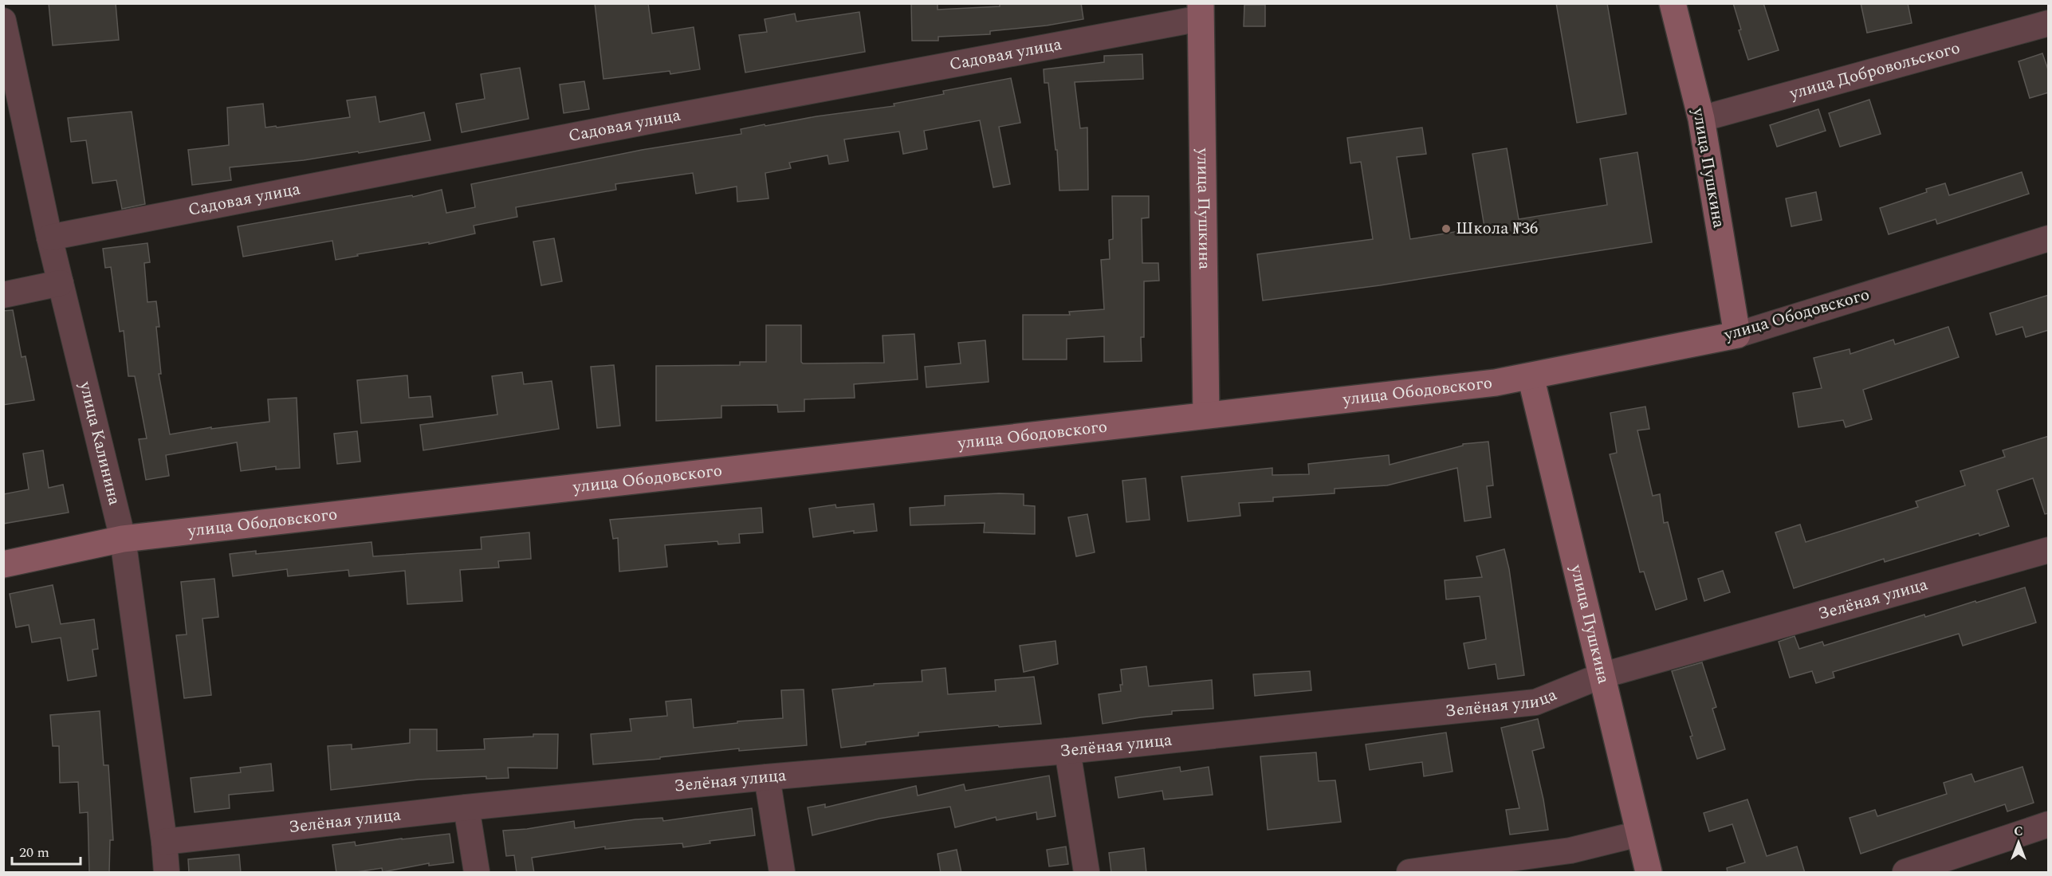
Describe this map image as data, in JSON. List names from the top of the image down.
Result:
{
  "streets": {
    "street": [
      "Садовая улица",
      "улица Добровольского",
      "улица Пушкина",
      "улица Ободовского",
      "улица Калинина",
      "Зелёная улица"
    ]
  },
  "crossings": [
    ["Садовая улица", "улица Пушкина"],
    ["Садовая улица", "улица Калинина"],
    ["улица Добровольского", "улица Пушкина"],
    ["улица Пушкина", "улица Ободовского"],
    ["улица Пушкина", "Зелёная улица"],
    ["улица Ободовского", "улица Калинина"],
    ["улица Калинина", "Зелёная улица"]
  ],
  "places": ["Школа №36"],
  "scale_bar": "20 m",
  "north": "top"
}
